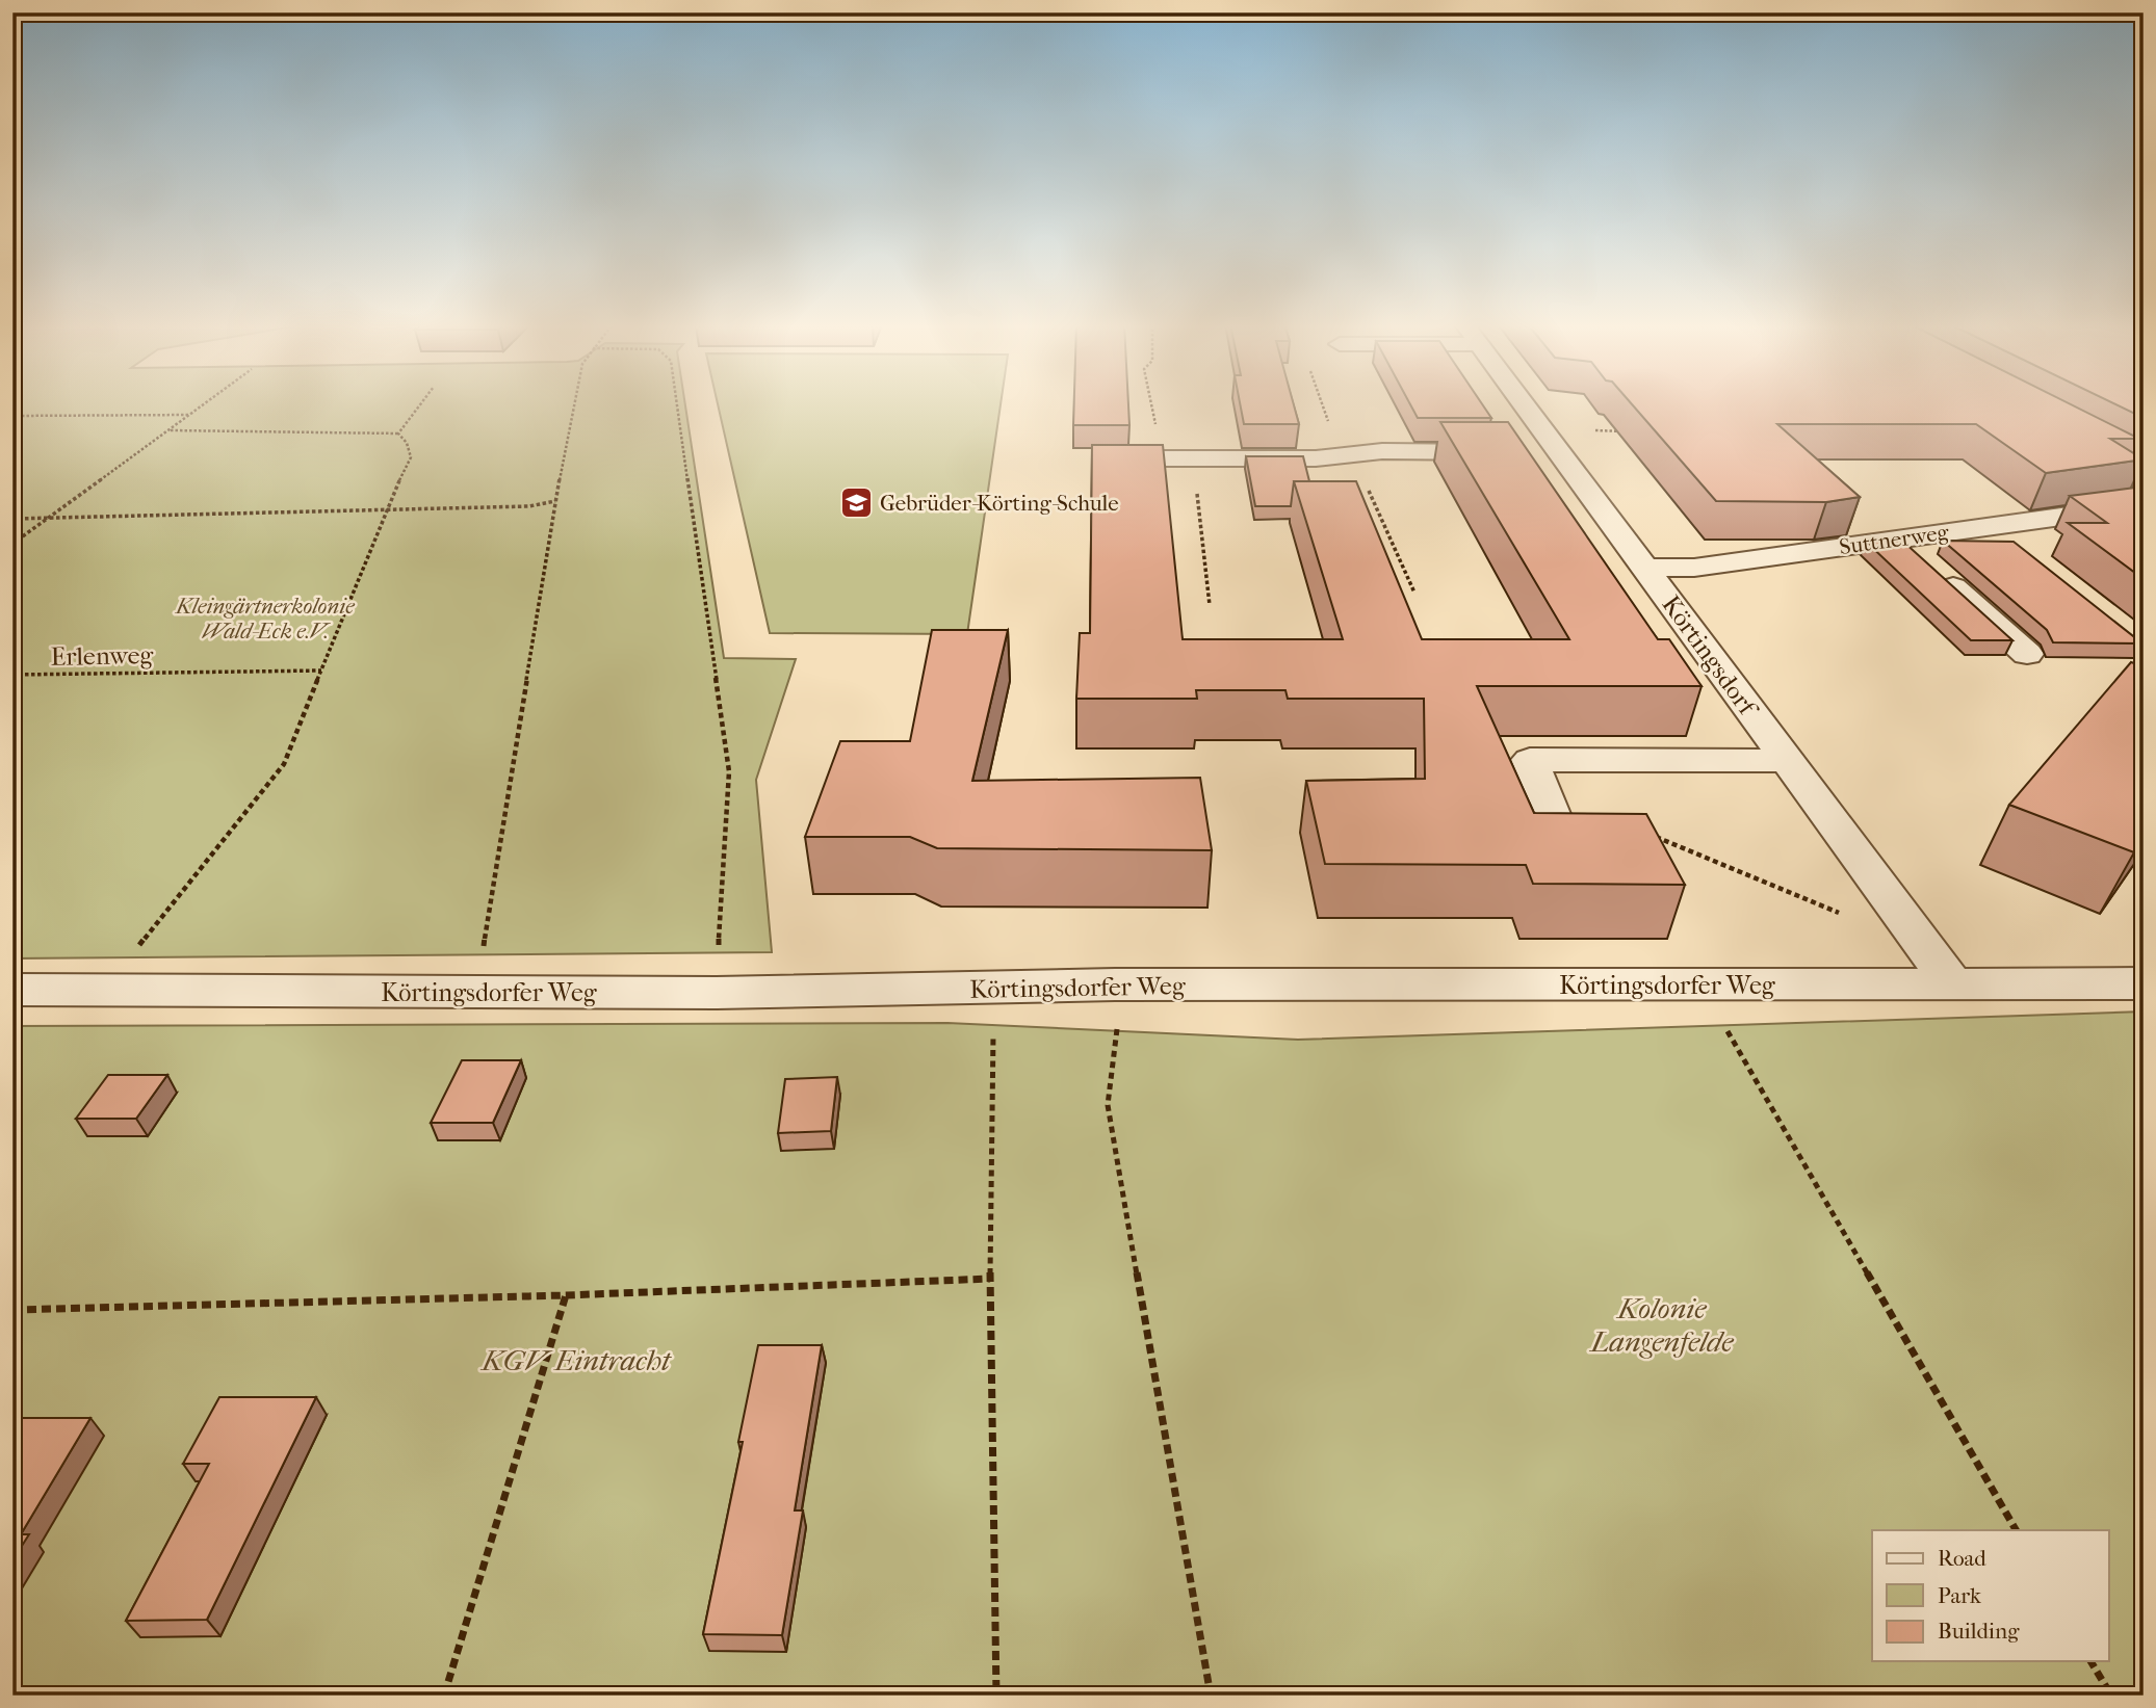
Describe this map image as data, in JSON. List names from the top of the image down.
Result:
{
  "streets": {
    "street": ["Suttnerweg", "Körtingsdorf", "Körtingsdorfer Weg"],
    "path": ["Erlenweg"]
  },
  "crossings": [
    ["Suttnerweg", "Körtingsdorf"],
    ["Körtingsdorf", "Körtingsdorfer Weg"]
  ],
  "parks": ["Kleingärtnerkolonie Wald-Eck e.V.", "Kolonie Langenfelde", "KGV Eintracht"],
  "places": {
    "school or university": ["Gebrüder-Körting-Schule"]
  },
  "legend": ["Road", "Park", "Building"]
}
